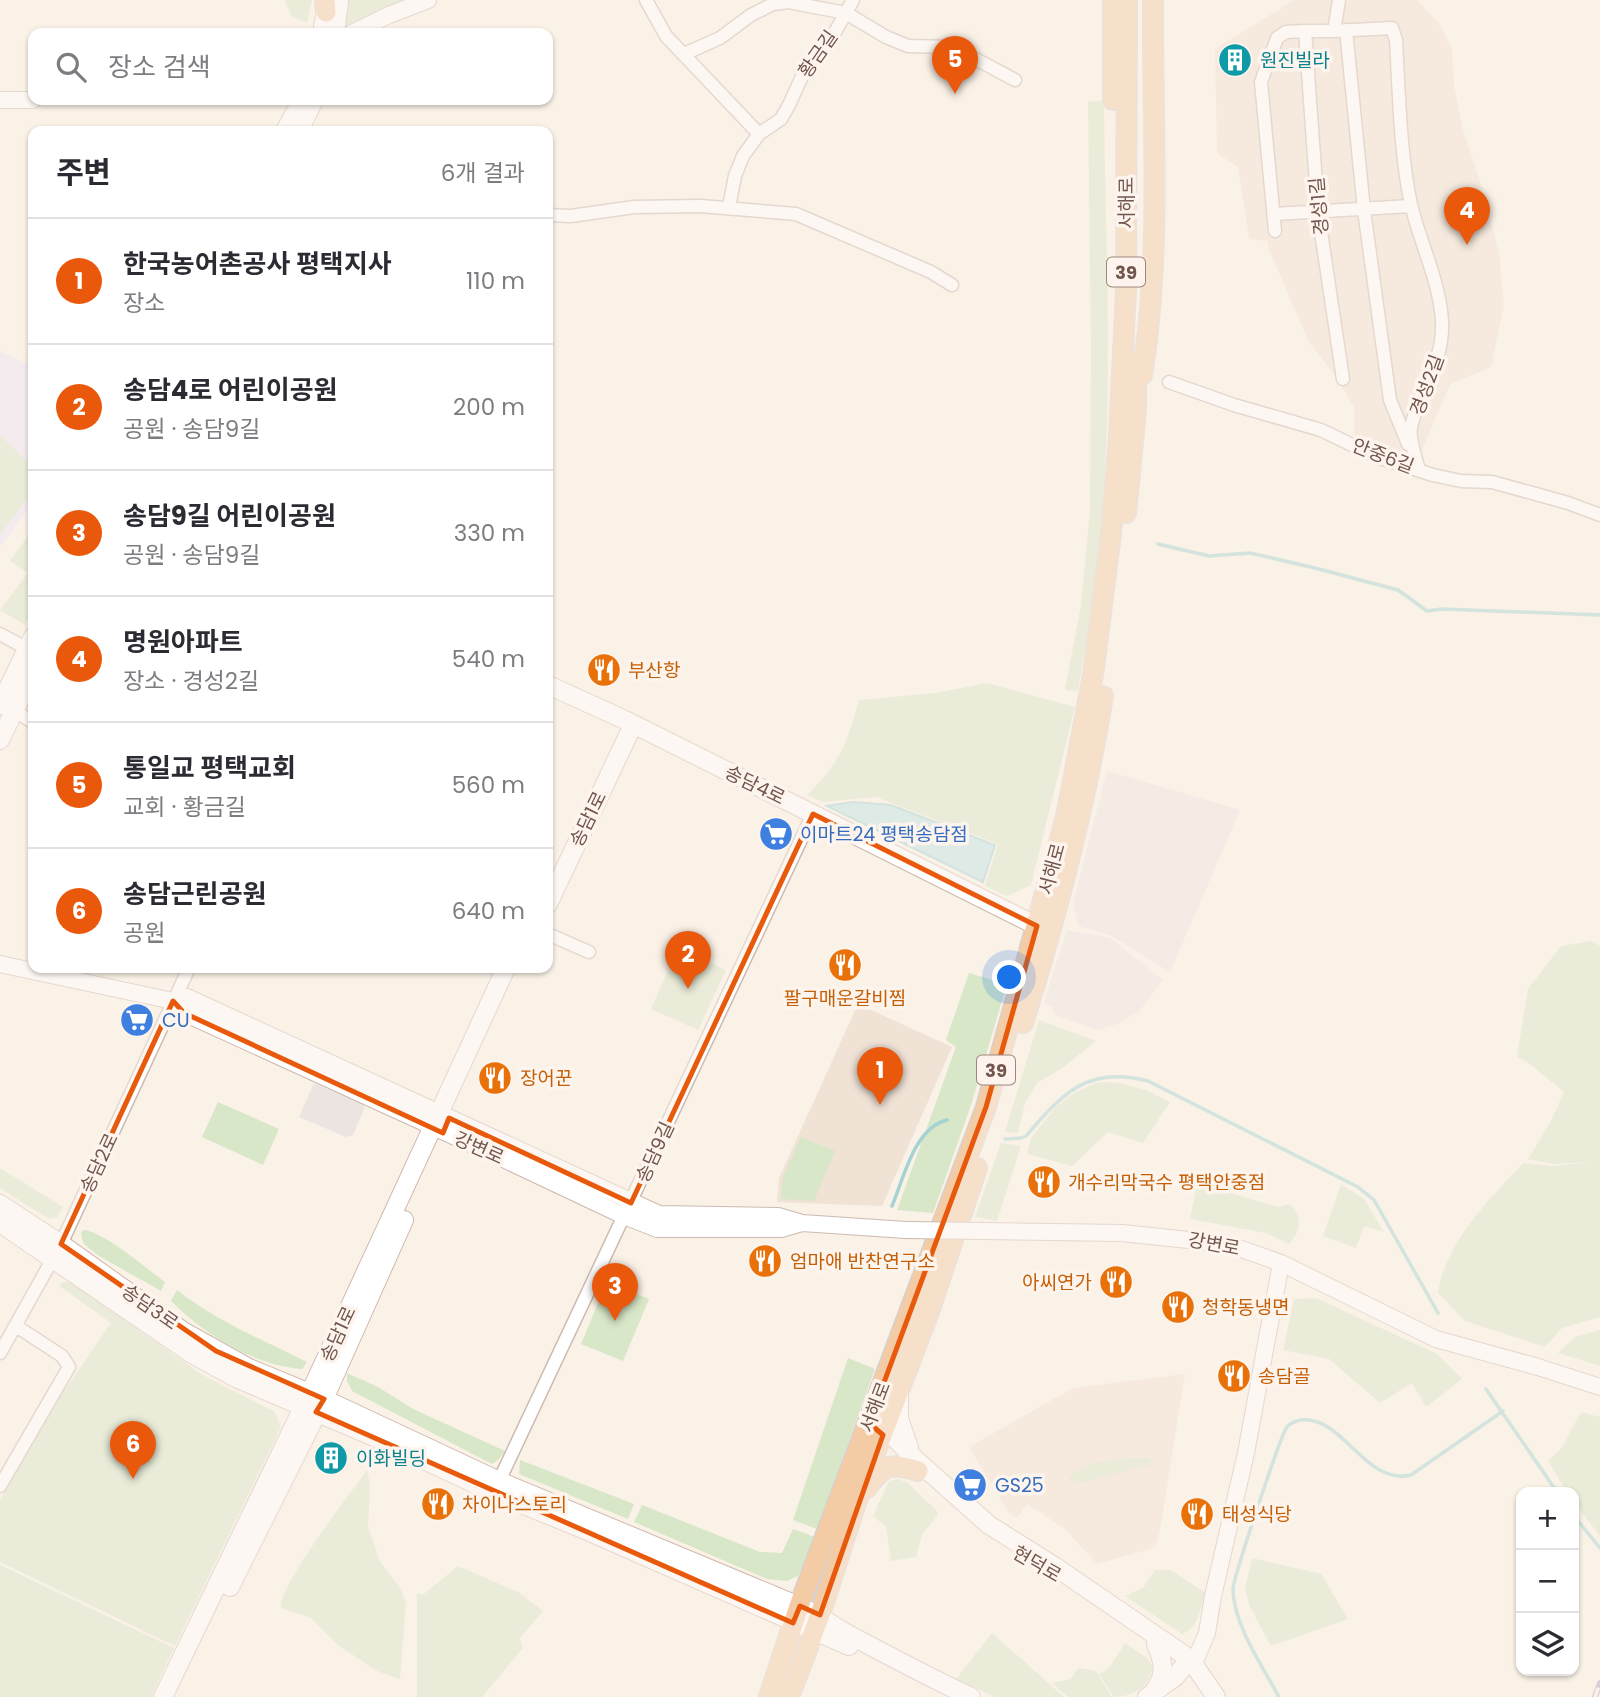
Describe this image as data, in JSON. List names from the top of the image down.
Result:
{
  "streets": {
    "main road": [
      "서해로",
      "39",
      "송담4로",
      "송담1로",
      "송담3로",
      "현덕로"
    ],
    "street": [
      "황금길",
      "경성1길",
      "경성2길",
      "안중6길",
      "강변로",
      "송담9길",
      "송담2로"
    ]
  },
  "crossings": [
    ["서해로", "송담4로"],
    ["서해로", "현덕로"],
    ["경성2길", "안중6길"],
    ["송담4로", "송담1로"],
    ["송담4로", "송담9길"],
    ["송담1로", "강변로"],
    ["송담1로", "송담3로"],
    ["강변로", "송담9길"],
    ["강변로", "송담2로"],
    ["송담2로", "송담3로"]
  ],
  "places": {
    "building": ["원진빌라", "이화빌딩"],
    "restaurant": [
      "부산항",
      "팔구매운갈비찜",
      "장어꾼",
      "개수리막국수 평택안중점",
      "엄마애 반찬연구소",
      "아씨연가",
      "청학동냉면",
      "송담골",
      "차이나스토리",
      "태성식당"
    ],
    "supermarket": ["이마트24 평택송담점", "CU", "GS25"]
  },
  "page": {
    "search": "장소 검색",
    "pins": [
      "5",
      "4",
      "2",
      "1",
      "3",
      "6"
    ],
    "heading": ["주변", "6개 결과"],
    "list": [
      {
        "mark": "1",
        "name": "한국농어촌공사 평택지사",
        "note": "장소",
        "value": "110 m"
      },
      {
        "mark": "2",
        "name": "송담4로 어린이공원",
        "note": "공원 · 송담9길",
        "value": "200 m"
      },
      {
        "mark": "3",
        "name": "송담9길 어린이공원",
        "note": "공원 · 송담9길",
        "value": "330 m"
      },
      {
        "mark": "4",
        "name": "명원아파트",
        "note": "장소 · 경성2길",
        "value": "540 m"
      },
      {
        "mark": "5",
        "name": "통일교 평택교회",
        "note": "교회 · 황금길",
        "value": "560 m"
      },
      {
        "mark": "6",
        "name": "송담근린공원",
        "note": "공원",
        "value": "640 m"
      }
    ],
    "map_buttons": ["+", "−"]
  }
}
